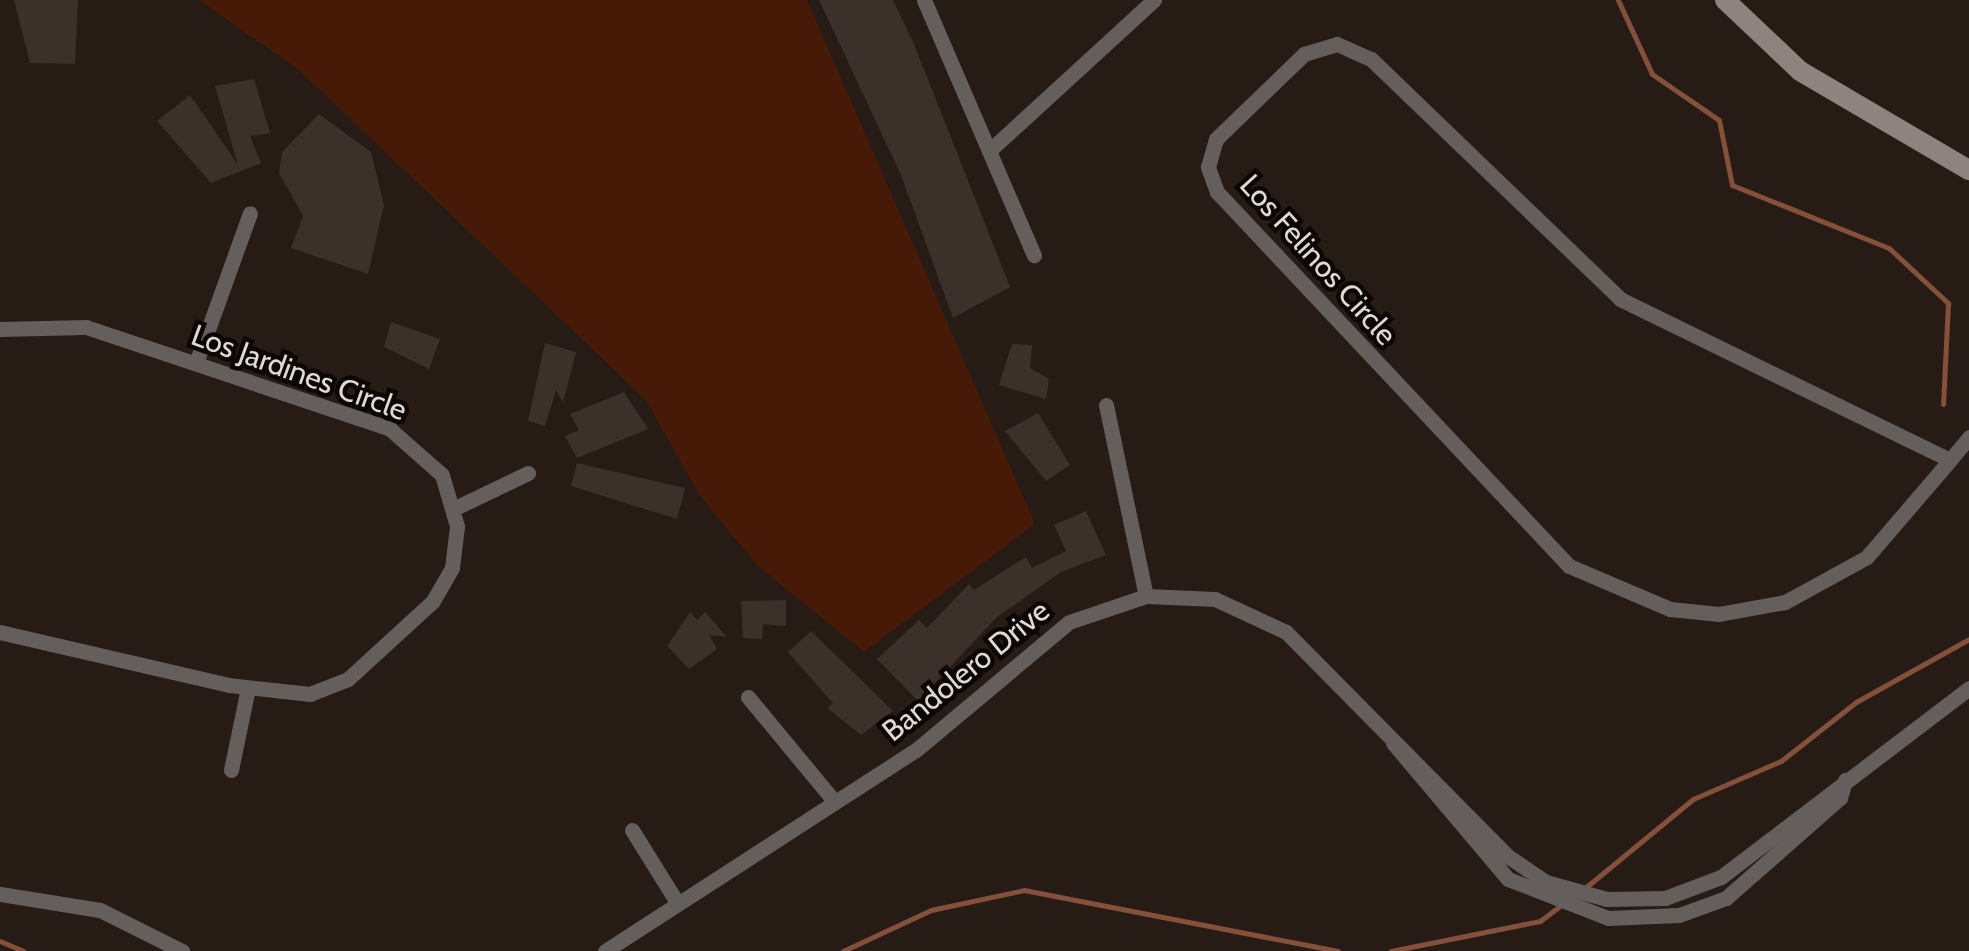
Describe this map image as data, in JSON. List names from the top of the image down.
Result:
{
  "streets": {
    "street": ["Los Felinos Circle", "Los Jardines Circle", "Bandolero Drive"]
  }
}
